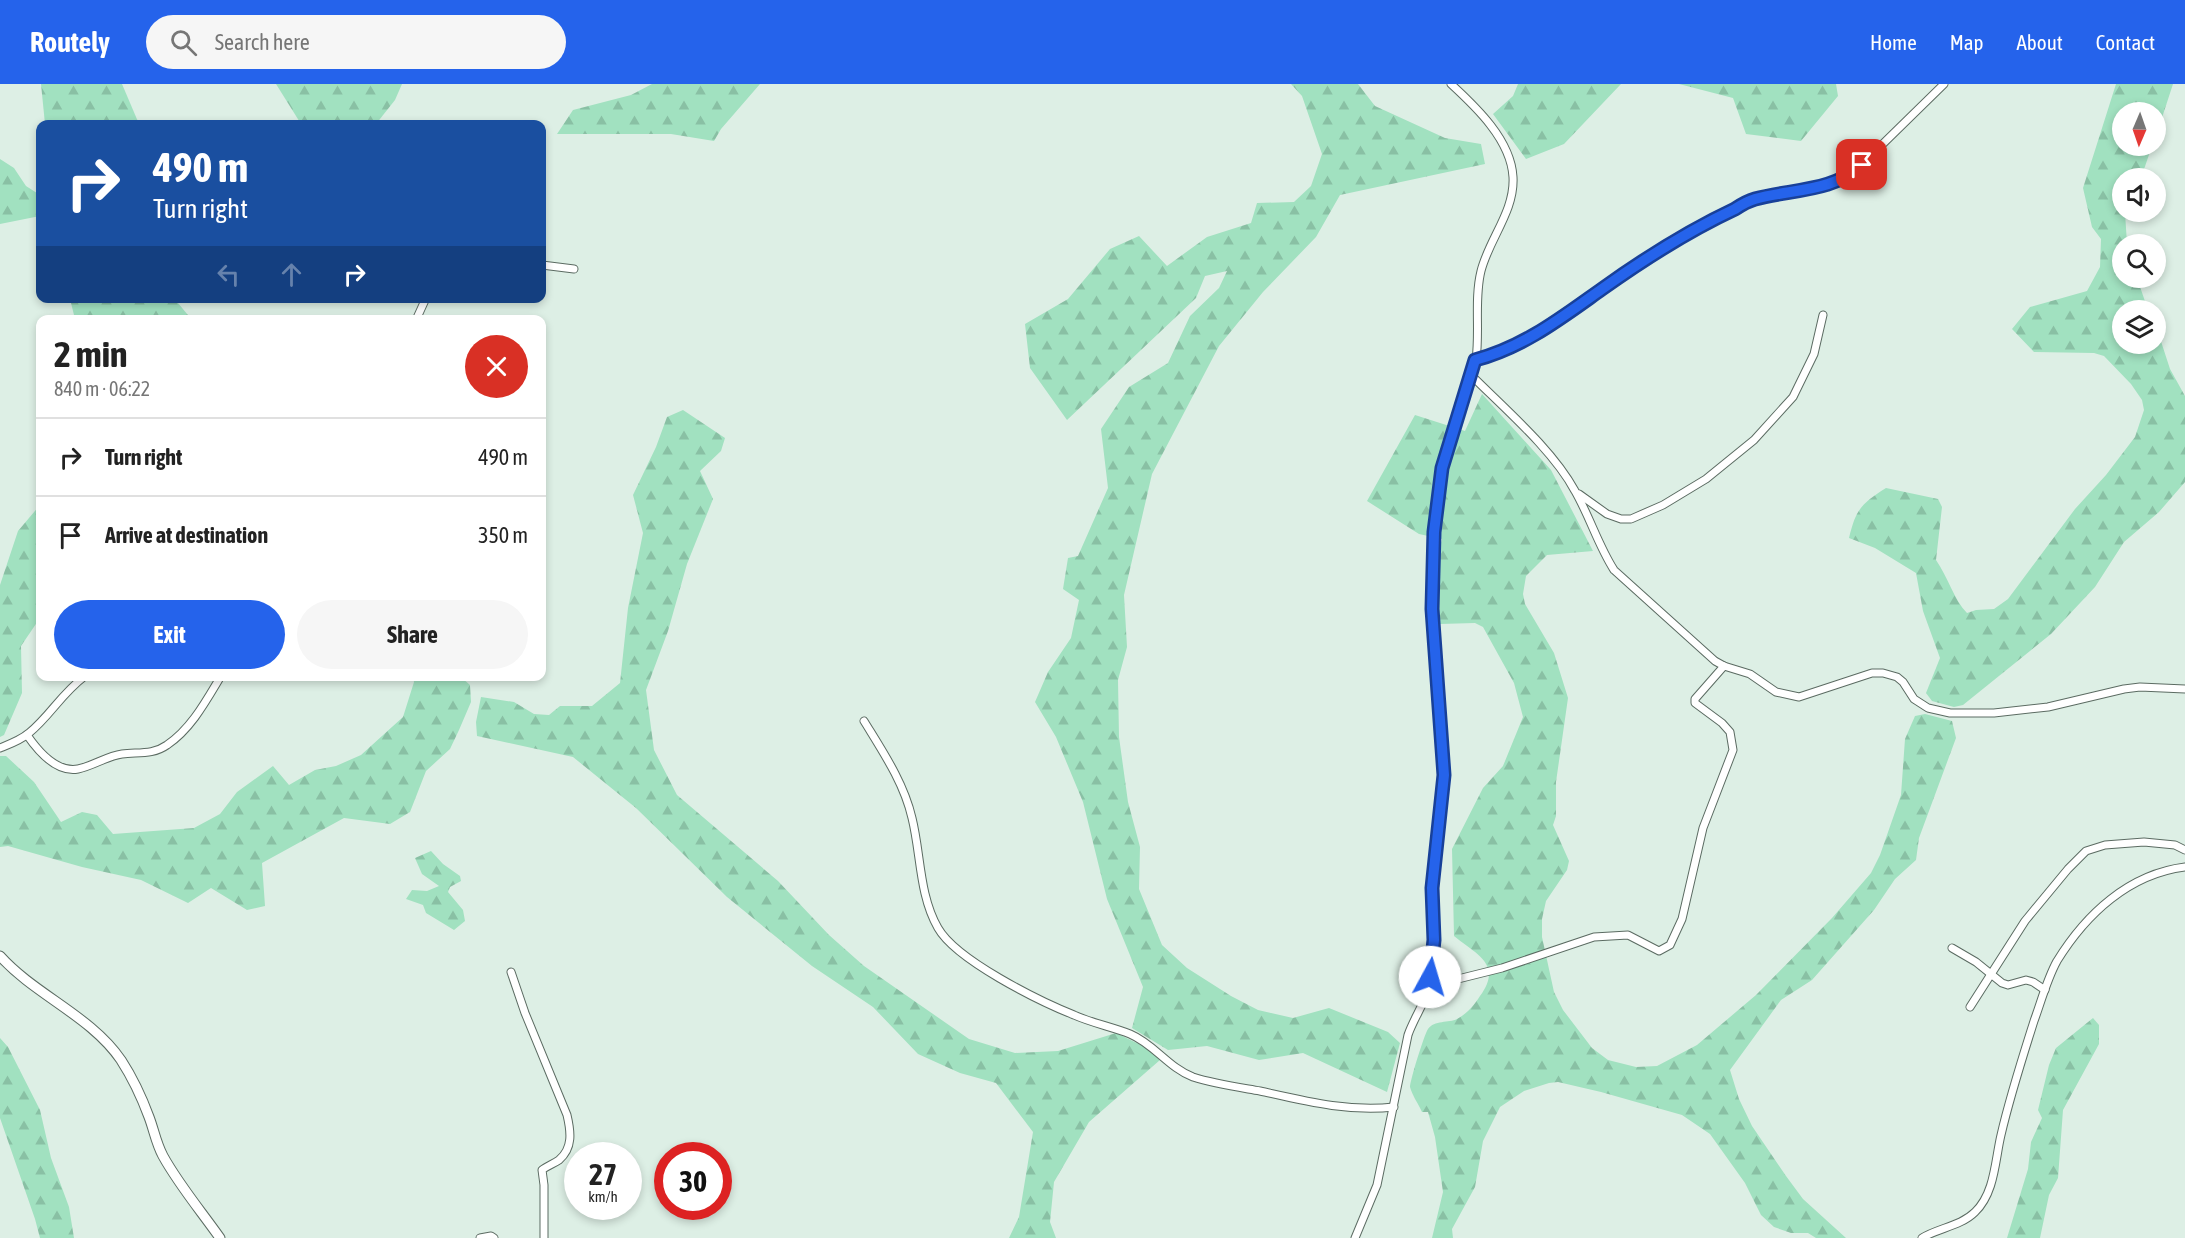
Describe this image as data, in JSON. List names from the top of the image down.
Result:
{
  "north": "bottom",
  "page": {
    "header": "Routely",
    "search": "Search here",
    "nav": [
      "Home",
      "Map",
      "About",
      "Contact"
    ],
    "turn": ["490 m", "Turn right"],
    "heading": ["2 min", "840 m · 06:22"],
    "list": [
      {
        "name": "Turn right",
        "value": "490 m"
      },
      {
        "name": "Arrive at destination",
        "value": "350 m"
      }
    ],
    "buttons": ["Exit", "Share"],
    "speed": "27 km/h",
    "limit": "30"
  }
}
